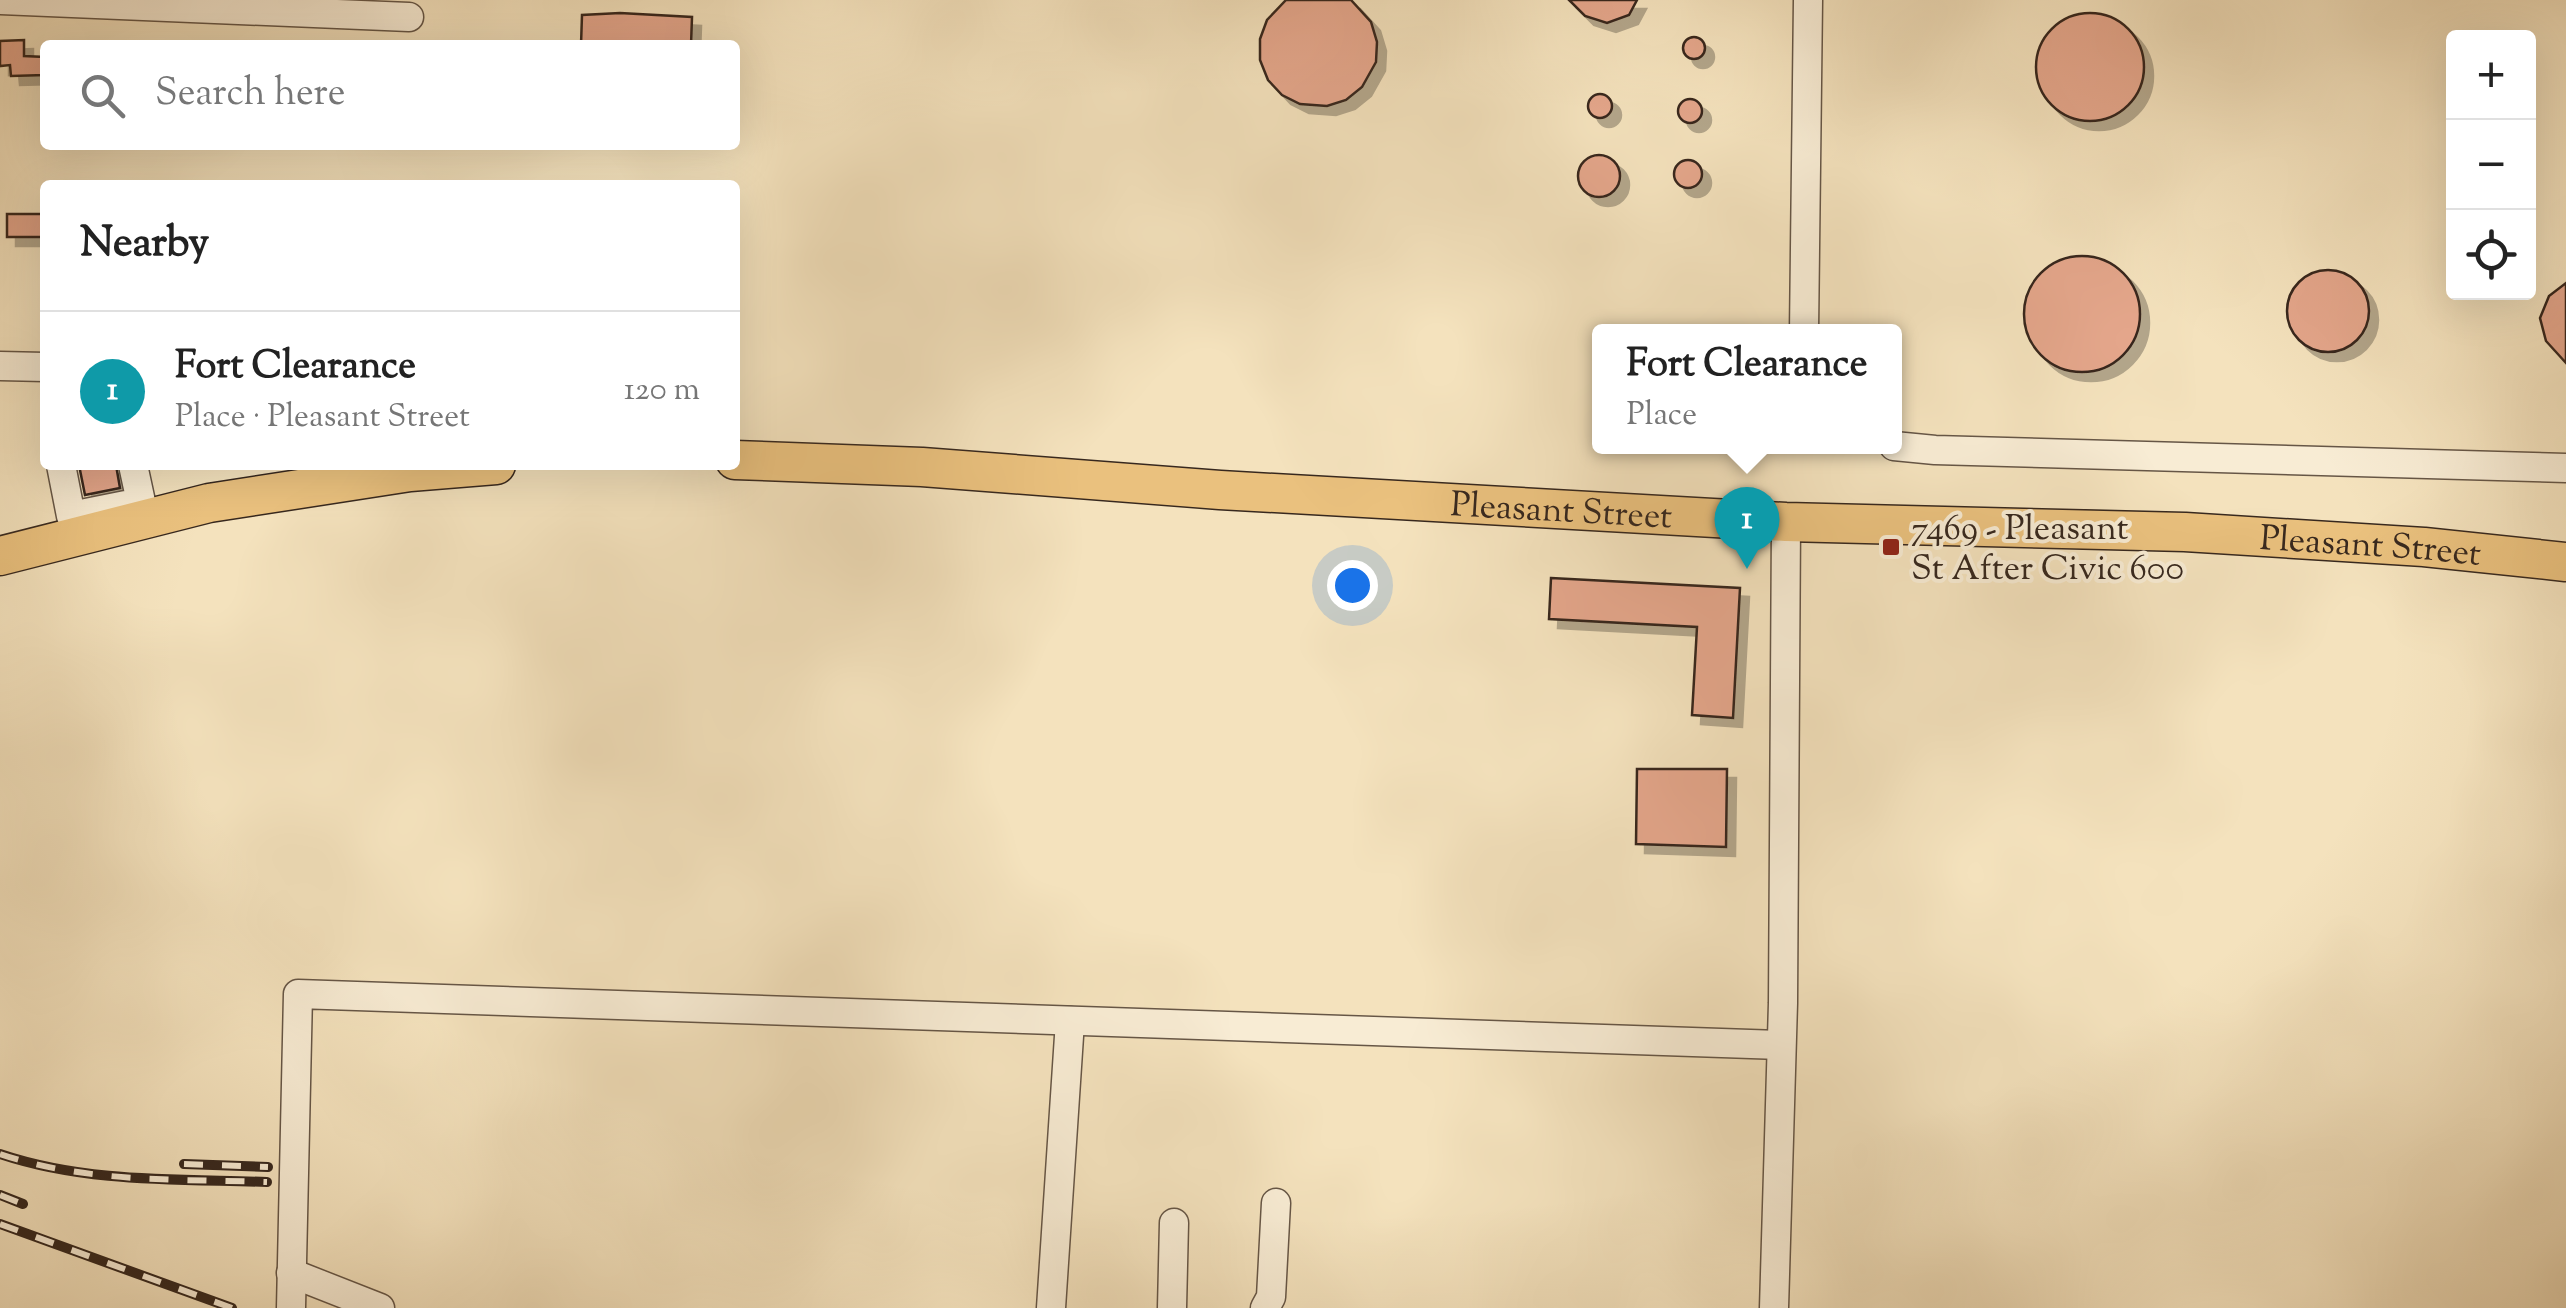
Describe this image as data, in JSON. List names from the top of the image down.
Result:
{
  "streets": {
    "main road": ["Pleasant Street"]
  },
  "places": {
    "transit": ["7469 - Pleasant St After Civic 600"]
  },
  "page": {
    "map_buttons": ["+", "−"],
    "search": "Search here",
    "heading": "Nearby",
    "list": [
      {
        "mark": "1",
        "name": "Fort Clearance",
        "note": "Place · Pleasant Street",
        "value": "120 m"
      }
    ],
    "popup": ["Fort Clearance", "Place"],
    "pins": "1"
  }
}
